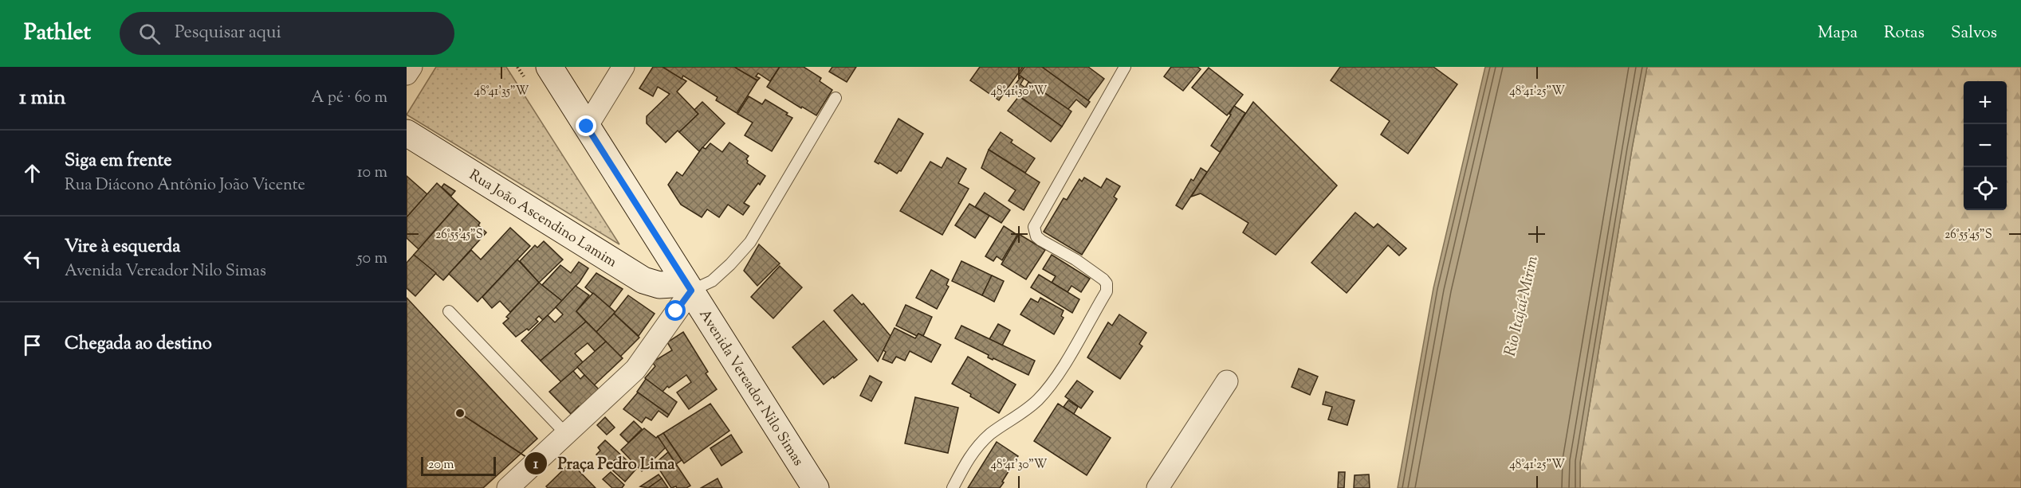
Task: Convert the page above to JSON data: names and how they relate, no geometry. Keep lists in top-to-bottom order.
{
  "streets": {
    "main road": ["Rua João Ascendino Lamim", "Avenida Vereador Nilo Simas"]
  },
  "crossings": [
    ["Rua João Ascendino Lamim", "Avenida Vereador Nilo Simas"]
  ],
  "water": ["Rio Itajaí-Mirim"],
  "places": ["Praça Pedro Lima"],
  "scale_bar": "20 m",
  "page": {
    "header": "Pathlet",
    "search": "Pesquisar aqui",
    "nav": ["Mapa", "Rotas", "Salvos"],
    "heading": ["1 min", "A pé · 60 m"],
    "map_buttons": ["+", "−"],
    "list": [
      ["Siga em frente", "Rua Diácono Antônio João Vicente", "10 m"],
      ["Vire à esquerda", "Avenida Vereador Nilo Simas", "50 m"],
      "Chegada ao destino"
    ],
    "scale": "20 m"
  },
  "coordinates": [
    "48°41'35\"W",
    "48°41'30\"W",
    "48°41'25\"W",
    "26°55'45\"S"
  ]
}
